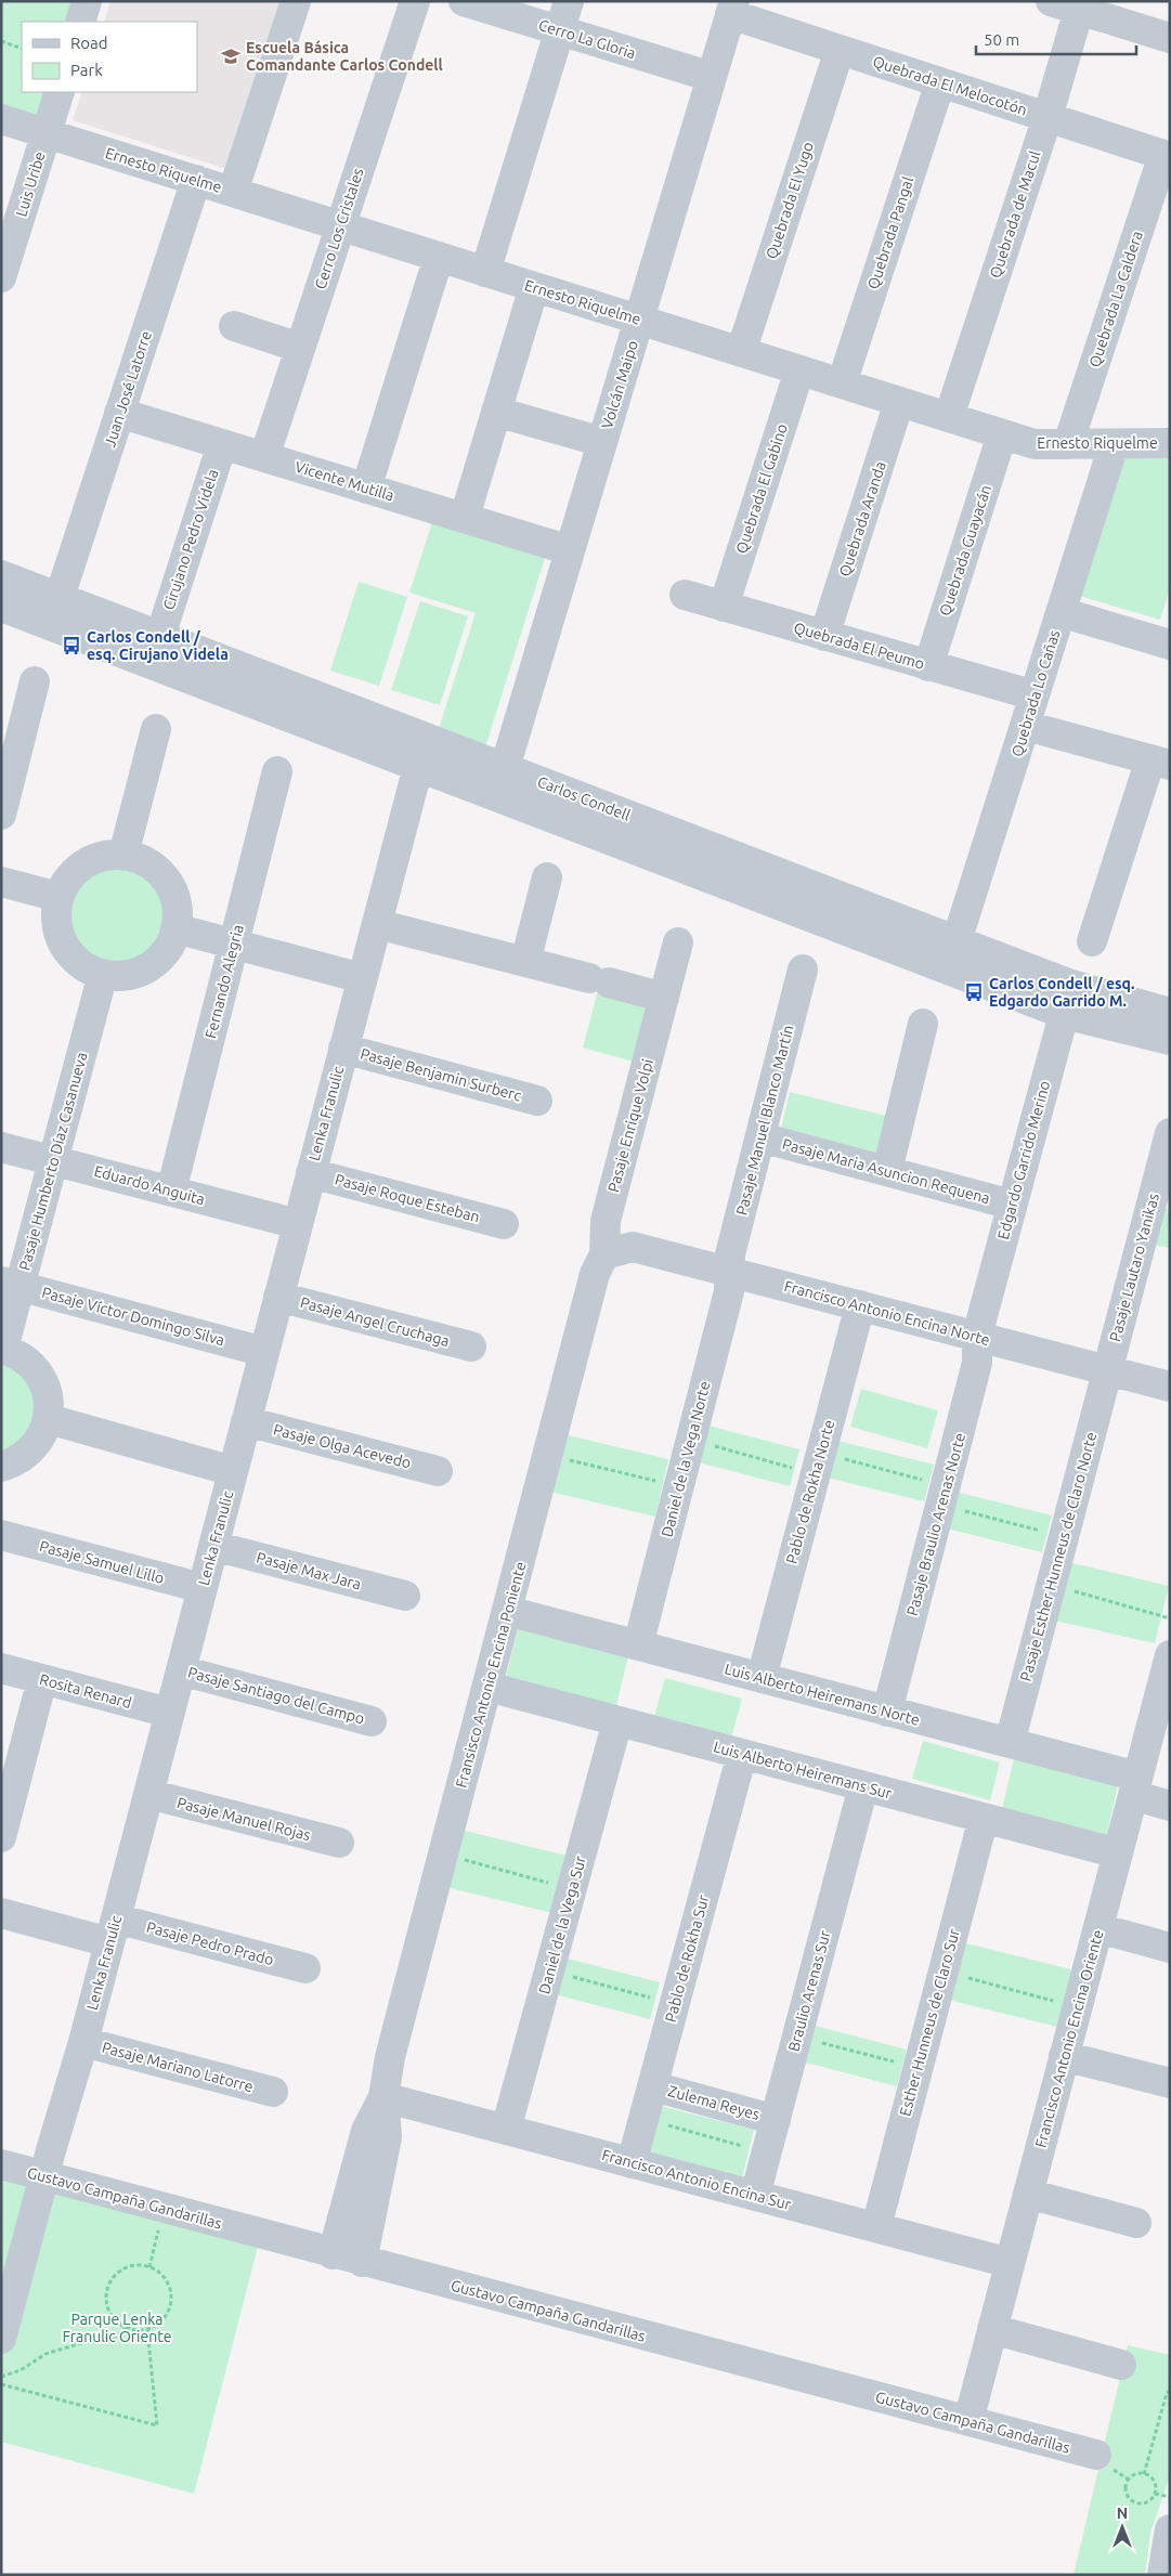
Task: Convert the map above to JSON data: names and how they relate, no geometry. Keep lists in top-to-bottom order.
{
  "streets": {
    "street": [
      "Cerro La Gloria",
      "Quebrada El Melocotón",
      "Ernesto Riquelme",
      "Luis Uribe",
      "Quebrada El Yugo",
      "Quebrada de Macul",
      "Cerro Los Cristales",
      "Quebrada Pangal",
      "Quebrada La Caldera",
      "Volcán Maipo",
      "Juan José Latorre",
      "Vicente Mutilla",
      "Quebrada El Gabino",
      "Quebrada Aranda",
      "Cirujano Pedro Videla",
      "Quebrada Guayacán",
      "Quebrada El Peumo",
      "Quebrada Lo Cañas",
      "Carlos Condell",
      "Fernando Alegria",
      "Pasaje Benjamin Surberc",
      "Lenka Franulic",
      "Pasaje Manuel Blanco Martín",
      "Pasaje Enrique Volpi",
      "Edgardo Garrido Merino",
      "Pasaje Humberto Díaz Casanueva",
      "Pasaje Maria Asuncion Requena",
      "Eduardo Anguita",
      "Pasaje Roque Esteban",
      "Pasaje Lautaro Yanikas",
      "Francisco Antonio Encina Norte",
      "Pasaje Víctor Domingo Silva",
      "Pasaje Angel Cruchaga",
      "Pasaje Olga Acevedo",
      "Daniel de la Vega Norte",
      "Pablo de Rokha Norte",
      "Pasaje Braulio Arenas Norte",
      "Pasaje Esther Hunneus de Claro Norte",
      "Pasaje Samuel Lillo",
      "Pasaje Max Jara",
      "Fransisco Antonio Encina Poniente",
      "Rosita Renard",
      "Luis Alberto Heiremans Norte",
      "Pasaje Santiago del Campo",
      "Luis Alberto Heiremans Sur",
      "Pasaje Manuel Rojas",
      "Daniel de la Vega Sur",
      "Pasaje Pedro Prado",
      "Pablo de Rokha Sur",
      "Braulio Arenas Sur",
      "Esther Hunneus de Claro Sur",
      "Francisco Antonio Encina Oriente",
      "Pasaje Mariano Latorre",
      "Zulema Reyes",
      "Francisco Antonio Encina Sur",
      "Gustavo Campaña Gandarillas"
    ]
  },
  "crossings": [
    ["Cerro La Gloria", "Volcán Maipo"],
    ["Quebrada El Melocotón", "Quebrada El Yugo"],
    ["Quebrada El Melocotón", "Quebrada de Macul"],
    ["Quebrada El Melocotón", "Quebrada Pangal"],
    ["Quebrada El Melocotón", "Quebrada La Caldera"],
    ["Quebrada El Melocotón", "Volcán Maipo"],
    ["Ernesto Riquelme", "Luis Uribe"],
    ["Ernesto Riquelme", "Quebrada El Yugo"],
    ["Ernesto Riquelme", "Quebrada de Macul"],
    ["Ernesto Riquelme", "Cerro Los Cristales"],
    ["Ernesto Riquelme", "Quebrada Pangal"],
    ["Ernesto Riquelme", "Quebrada La Caldera"],
    ["Ernesto Riquelme", "Volcán Maipo"],
    ["Ernesto Riquelme", "Juan José Latorre"],
    ["Ernesto Riquelme", "Quebrada El Gabino"],
    ["Ernesto Riquelme", "Quebrada Aranda"],
    ["Ernesto Riquelme", "Quebrada Guayacán"],
    ["Ernesto Riquelme", "Quebrada Lo Cañas"],
    ["Cerro Los Cristales", "Vicente Mutilla"],
    ["Volcán Maipo", "Vicente Mutilla"],
    ["Volcán Maipo", "Carlos Condell"],
    ["Juan José Latorre", "Vicente Mutilla"],
    ["Juan José Latorre", "Carlos Condell"],
    ["Vicente Mutilla", "Cirujano Pedro Videla"],
    ["Quebrada El Gabino", "Quebrada El Peumo"],
    ["Quebrada Aranda", "Quebrada El Peumo"],
    ["Cirujano Pedro Videla", "Carlos Condell"],
    ["Quebrada Guayacán", "Quebrada El Peumo"],
    ["Quebrada El Peumo", "Quebrada Lo Cañas"],
    ["Quebrada Lo Cañas", "Carlos Condell"],
    ["Carlos Condell", "Lenka Franulic"],
    ["Carlos Condell", "Edgardo Garrido Merino"],
    ["Fernando Alegria", "Eduardo Anguita"],
    ["Pasaje Benjamin Surberc", "Lenka Franulic"],
    ["Lenka Franulic", "Eduardo Anguita"],
    ["Lenka Franulic", "Pasaje Roque Esteban"],
    ["Lenka Franulic", "Pasaje Víctor Domingo Silva"],
    ["Lenka Franulic", "Pasaje Angel Cruchaga"],
    ["Lenka Franulic", "Pasaje Olga Acevedo"],
    ["Lenka Franulic", "Pasaje Samuel Lillo"],
    ["Lenka Franulic", "Pasaje Max Jara"],
    ["Lenka Franulic", "Rosita Renard"],
    ["Lenka Franulic", "Pasaje Santiago del Campo"],
    ["Lenka Franulic", "Pasaje Manuel Rojas"],
    ["Lenka Franulic", "Pasaje Pedro Prado"],
    ["Lenka Franulic", "Pasaje Mariano Latorre"],
    ["Lenka Franulic", "Gustavo Campaña Gandarillas"],
    ["Pasaje Manuel Blanco Martín", "Pasaje Maria Asuncion Requena"],
    ["Pasaje Manuel Blanco Martín", "Francisco Antonio Encina Norte"],
    ["Pasaje Manuel Blanco Martín", "Daniel de la Vega Norte"],
    ["Pasaje Enrique Volpi", "Francisco Antonio Encina Norte"],
    ["Pasaje Enrique Volpi", "Fransisco Antonio Encina Poniente"],
    ["Edgardo Garrido Merino", "Pasaje Maria Asuncion Requena"],
    ["Edgardo Garrido Merino", "Francisco Antonio Encina Norte"],
    ["Edgardo Garrido Merino", "Pasaje Braulio Arenas Norte"],
    ["Pasaje Humberto Díaz Casanueva", "Eduardo Anguita"],
    ["Pasaje Humberto Díaz Casanueva", "Pasaje Víctor Domingo Silva"],
    ["Pasaje Lautaro Yanikas", "Francisco Antonio Encina Norte"],
    ["Pasaje Lautaro Yanikas", "Pasaje Esther Hunneus de Claro Norte"],
    ["Francisco Antonio Encina Norte", "Daniel de la Vega Norte"],
    ["Francisco Antonio Encina Norte", "Pablo de Rokha Norte"],
    ["Francisco Antonio Encina Norte", "Pasaje Braulio Arenas Norte"],
    ["Francisco Antonio Encina Norte", "Pasaje Esther Hunneus de Claro Norte"],
    ["Francisco Antonio Encina Norte", "Fransisco Antonio Encina Poniente"],
    ["Daniel de la Vega Norte", "Luis Alberto Heiremans Norte"],
    ["Pablo de Rokha Norte", "Luis Alberto Heiremans Norte"],
    ["Pasaje Braulio Arenas Norte", "Luis Alberto Heiremans Norte"],
    ["Pasaje Esther Hunneus de Claro Norte", "Luis Alberto Heiremans Norte"],
    ["Fransisco Antonio Encina Poniente", "Luis Alberto Heiremans Norte"],
    ["Fransisco Antonio Encina Poniente", "Luis Alberto Heiremans Sur"],
    ["Fransisco Antonio Encina Poniente", "Francisco Antonio Encina Sur"],
    ["Fransisco Antonio Encina Poniente", "Gustavo Campaña Gandarillas"],
    ["Luis Alberto Heiremans Norte", "Francisco Antonio Encina Oriente"],
    ["Luis Alberto Heiremans Sur", "Daniel de la Vega Sur"],
    ["Luis Alberto Heiremans Sur", "Pablo de Rokha Sur"],
    ["Luis Alberto Heiremans Sur", "Braulio Arenas Sur"],
    ["Luis Alberto Heiremans Sur", "Esther Hunneus de Claro Sur"],
    ["Luis Alberto Heiremans Sur", "Francisco Antonio Encina Oriente"],
    ["Daniel de la Vega Sur", "Francisco Antonio Encina Sur"],
    ["Pablo de Rokha Sur", "Zulema Reyes"],
    ["Pablo de Rokha Sur", "Francisco Antonio Encina Sur"],
    ["Braulio Arenas Sur", "Zulema Reyes"],
    ["Braulio Arenas Sur", "Francisco Antonio Encina Sur"],
    ["Esther Hunneus de Claro Sur", "Francisco Antonio Encina Sur"],
    ["Francisco Antonio Encina Oriente", "Francisco Antonio Encina Sur"],
    ["Francisco Antonio Encina Oriente", "Gustavo Campaña Gandarillas"]
  ],
  "parks": ["Parque Lenka Franulic Oriente"],
  "places": {
    "school or university": ["Escuela Básica Comandante Carlos Condell"],
    "bus stop": ["Carlos Condell / esq. Cirujano Videla", "Carlos Condell / esq. Edgardo Garrido M."]
  },
  "legend": ["Road", "Park"],
  "scale_bar": "50 m",
  "north": "top"
}
